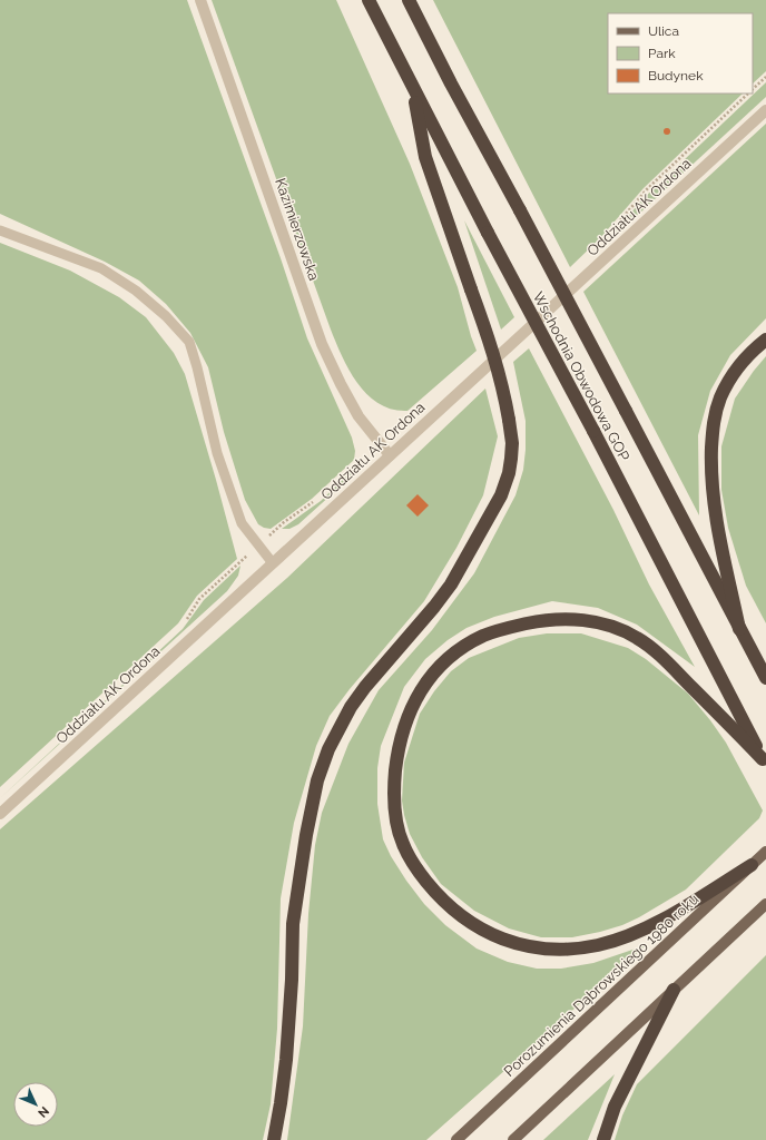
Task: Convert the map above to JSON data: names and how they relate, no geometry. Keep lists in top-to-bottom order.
{
  "streets": {
    "highway": ["Wschodnia Obwodowa GOP"],
    "main road": ["Porozumienia Dąbrowskiego 1980 roku"],
    "street": ["Oddziału AK Ordona", "Kazimierzowska"]
  },
  "crossings": [
    ["Oddziału AK Ordona", "Kazimierzowska"]
  ],
  "legend": ["Ulica", "Park", "Budynek"],
  "north": "bottom right"
}
